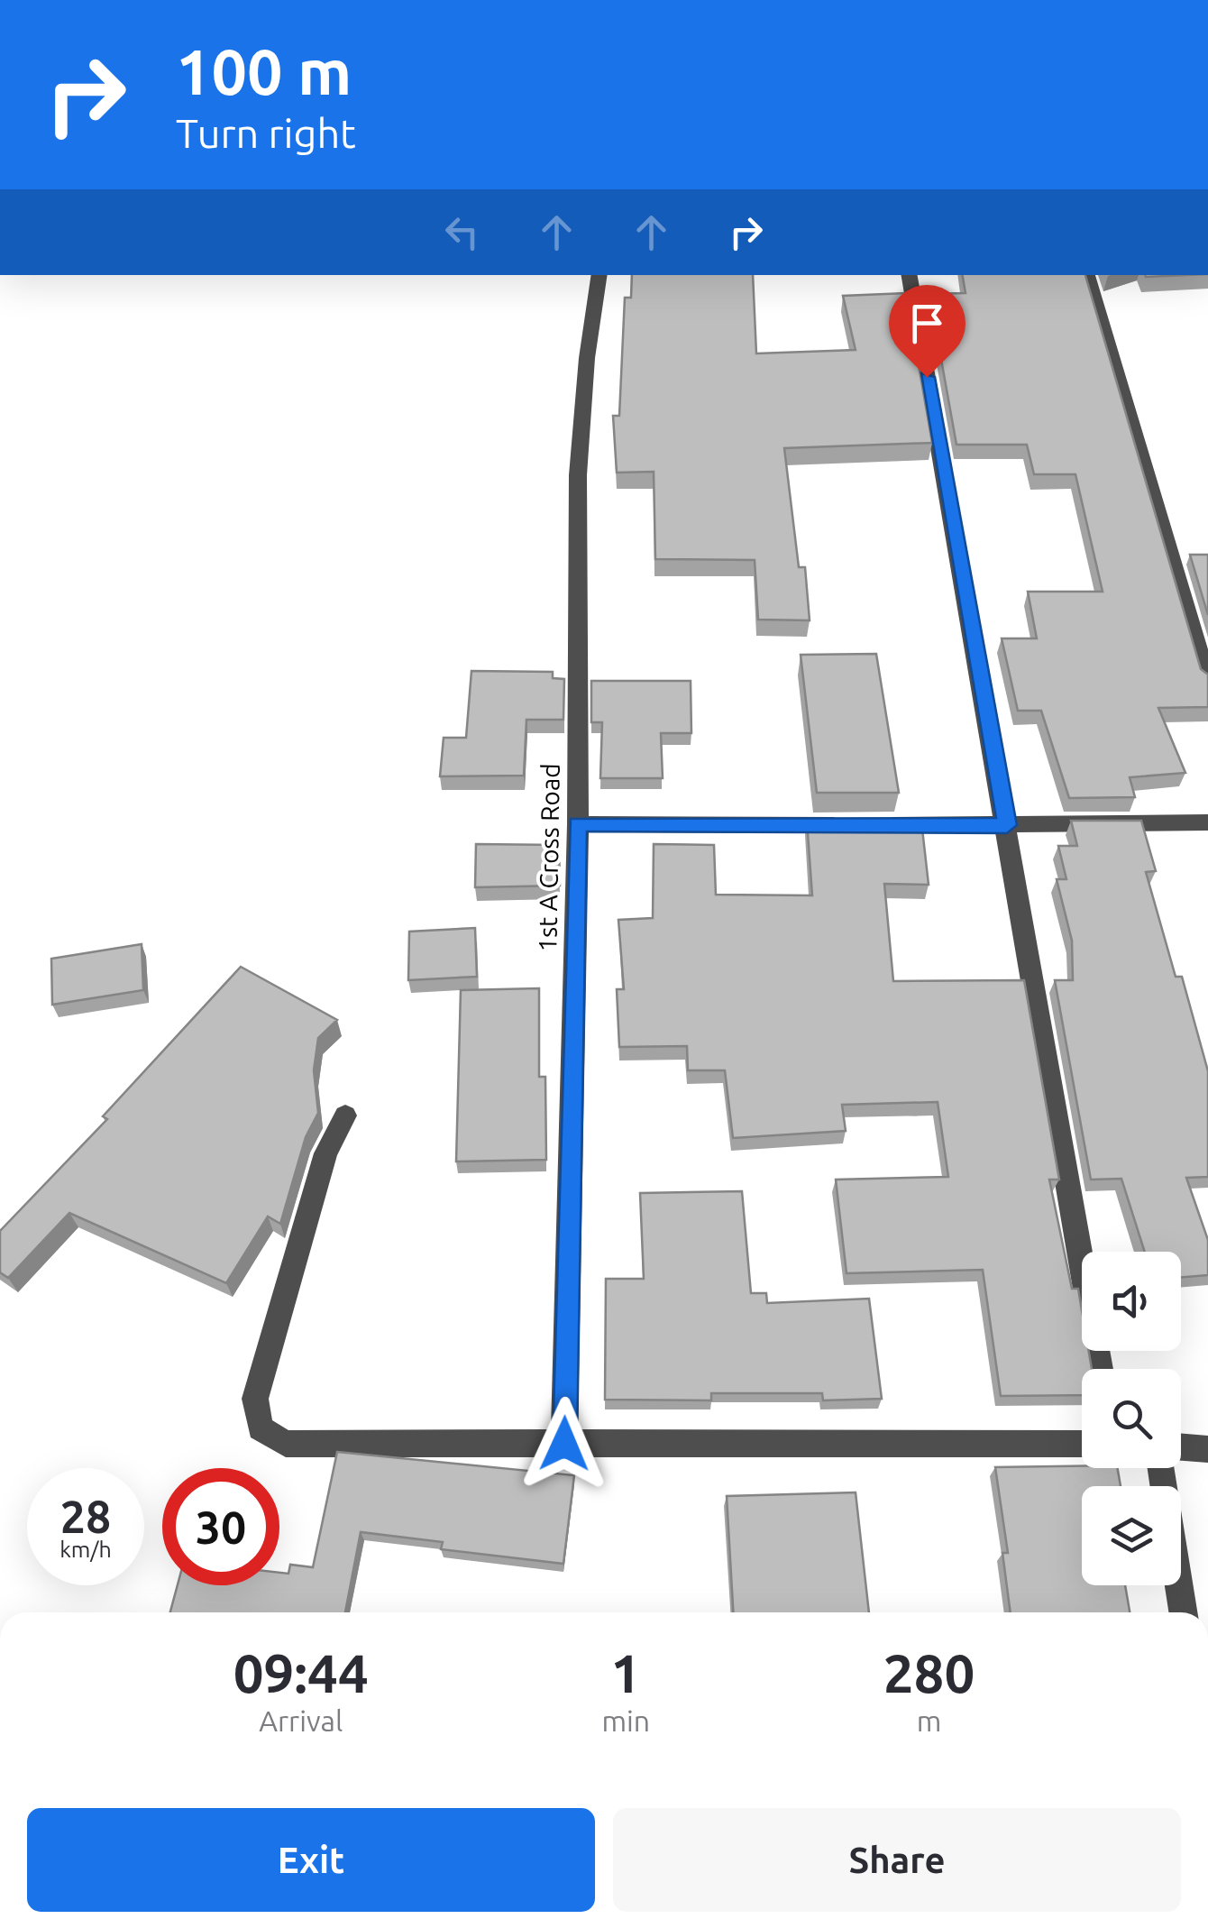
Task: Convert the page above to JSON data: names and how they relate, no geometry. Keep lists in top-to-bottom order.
{
  "streets": {
    "street": ["1st A Cross Road"]
  },
  "page": {
    "turn": ["100 m", "Turn right"],
    "speed": "28 km/h",
    "limit": "30",
    "eta": [
      "09:44",
      "Arrival",
      "1",
      "min",
      "280",
      "m"
    ],
    "buttons": ["Exit", "Share"]
  }
}
